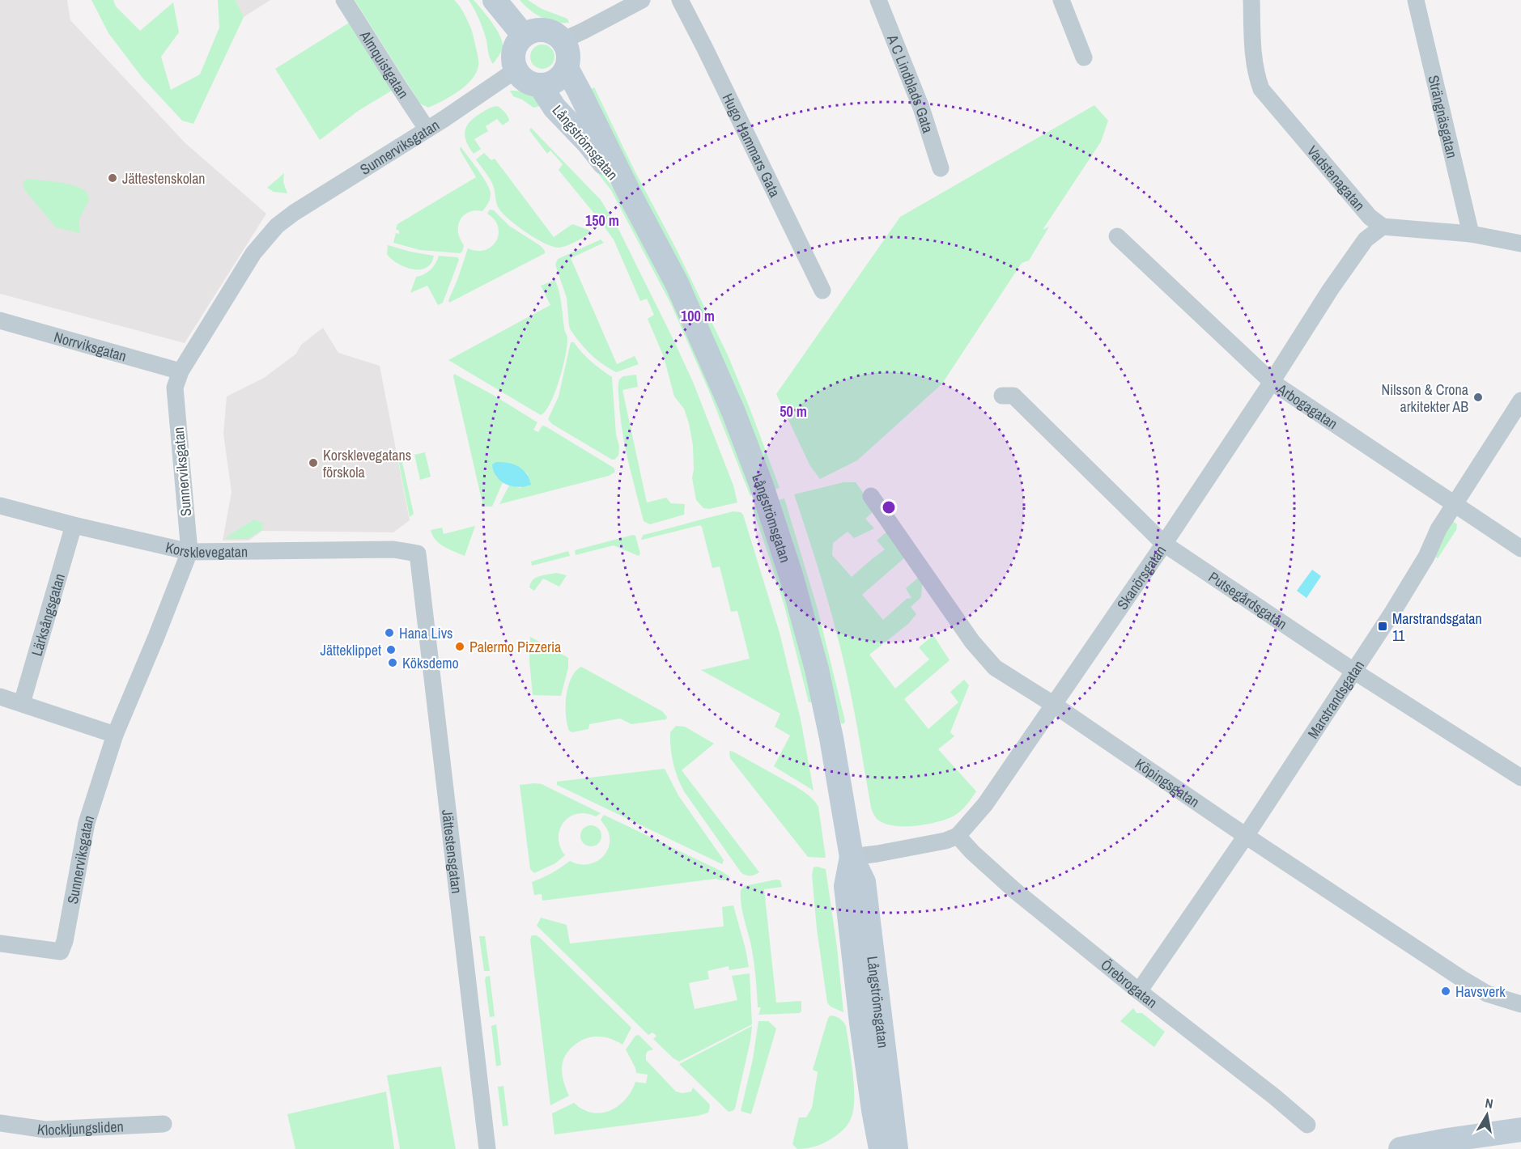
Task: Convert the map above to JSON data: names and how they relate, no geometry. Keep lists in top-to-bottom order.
{
  "streets": {
    "street": [
      "Almquistgatan",
      "A C Lindblads Gata",
      "Strängnäsgatan",
      "Långströmsgatan",
      "Hugo Hammars Gata",
      "Sunnerviksgatan",
      "Vadstenagatan",
      "Norrviksgatan",
      "Arbogagatan",
      "Korsklevegatan",
      "Skanörsgatan",
      "Putsegårdsgatan",
      "Lärksångsgatan",
      "Marstrandsgatan",
      "Köpingsgatan",
      "Jättestensgatan",
      "Örebrogatan",
      "Klockljungsliden"
    ]
  },
  "crossings": [
    ["Almquistgatan", "Sunnerviksgatan"],
    ["Långströmsgatan", "Sunnerviksgatan"],
    ["Sunnerviksgatan", "Norrviksgatan"],
    ["Sunnerviksgatan", "Korsklevegatan"],
    ["Vadstenagatan", "Skanörsgatan"],
    ["Arbogagatan", "Skanörsgatan"],
    ["Arbogagatan", "Marstrandsgatan"],
    ["Korsklevegatan", "Lärksångsgatan"],
    ["Korsklevegatan", "Jättestensgatan"],
    ["Skanörsgatan", "Putsegårdsgatan"],
    ["Skanörsgatan", "Köpingsgatan"],
    ["Skanörsgatan", "Örebrogatan"],
    ["Putsegårdsgatan", "Marstrandsgatan"],
    ["Marstrandsgatan", "Köpingsgatan"],
    ["Marstrandsgatan", "Örebrogatan"]
  ],
  "places": {
    "other": [
      "Jättestenskolan",
      "Nilsson & Crona arkitekter AB",
      "Korsklevegatans förskola",
      "Hana Livs",
      "Palermo Pizzeria",
      "Jätteklippet",
      "Köksdemo",
      "Havsverk"
    ],
    "transit": ["Marstrandsgatan 11"]
  },
  "north": "top",
  "rings": ["150 m", "100 m", "50 m"]
}
